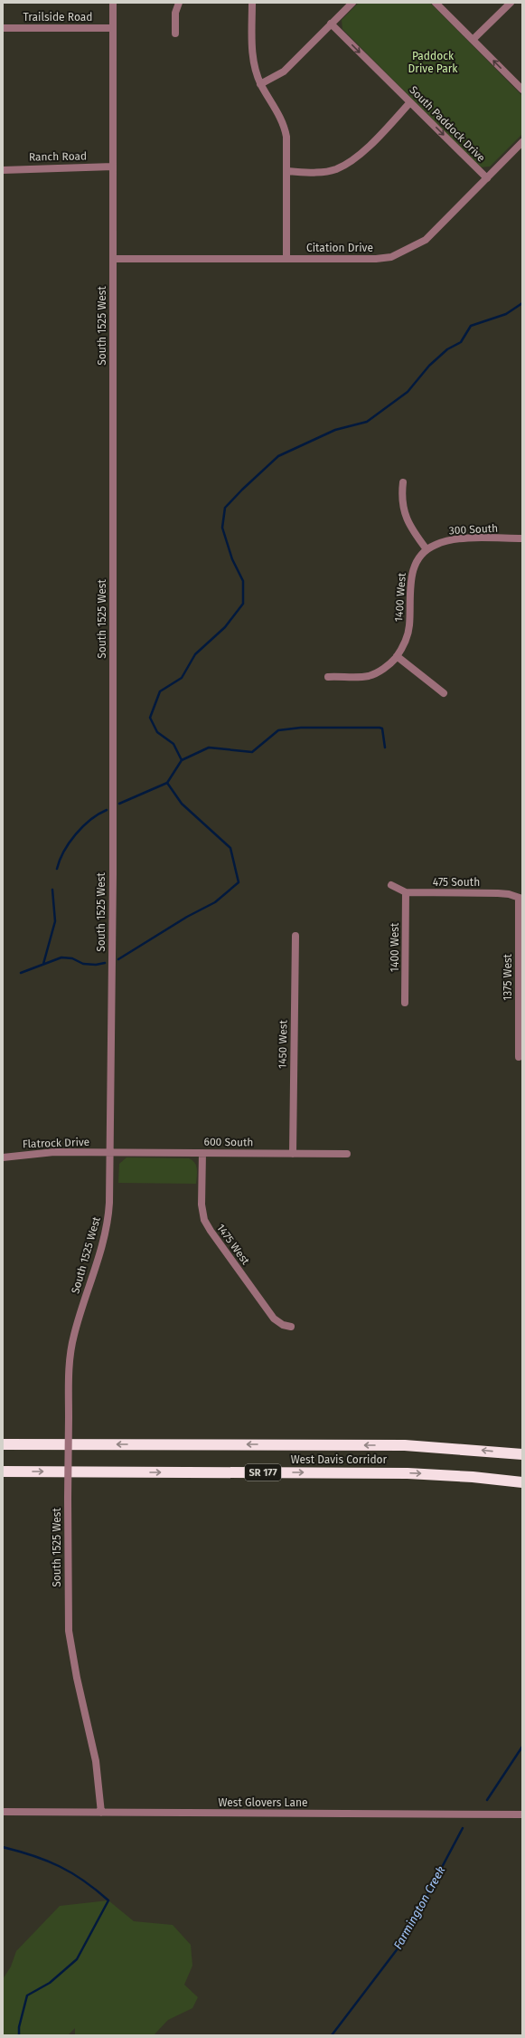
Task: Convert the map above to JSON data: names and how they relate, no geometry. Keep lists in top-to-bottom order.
{
  "streets": {
    "highway": ["West Davis Corridor", "SR 177"],
    "street": [
      "Trailside Road",
      "South Paddock Drive",
      "Ranch Road",
      "Citation Drive",
      "South 1525 West",
      "300 South",
      "1400 West",
      "475 South",
      "1375 West",
      "1450 West",
      "600 South",
      "Flatrock Drive",
      "1475 West",
      "West Glovers Lane"
    ]
  },
  "crossings": [
    ["Trailside Road", "South 1525 West"],
    ["South Paddock Drive", "Citation Drive"],
    ["Ranch Road", "South 1525 West"],
    ["Citation Drive", "South 1525 West"],
    ["South 1525 West", "600 South"],
    ["South 1525 West", "Flatrock Drive"],
    ["South 1525 West", "West Glovers Lane"],
    ["300 South", "1400 West"],
    ["1400 West", "475 South"],
    ["475 South", "1375 West"],
    ["1450 West", "600 South"],
    ["600 South", "Flatrock Drive"],
    ["600 South", "1475 West"]
  ],
  "one_way": ["South Paddock Drive"],
  "water": ["Farmington Creek"],
  "parks": ["Paddock Drive Park"]
}
